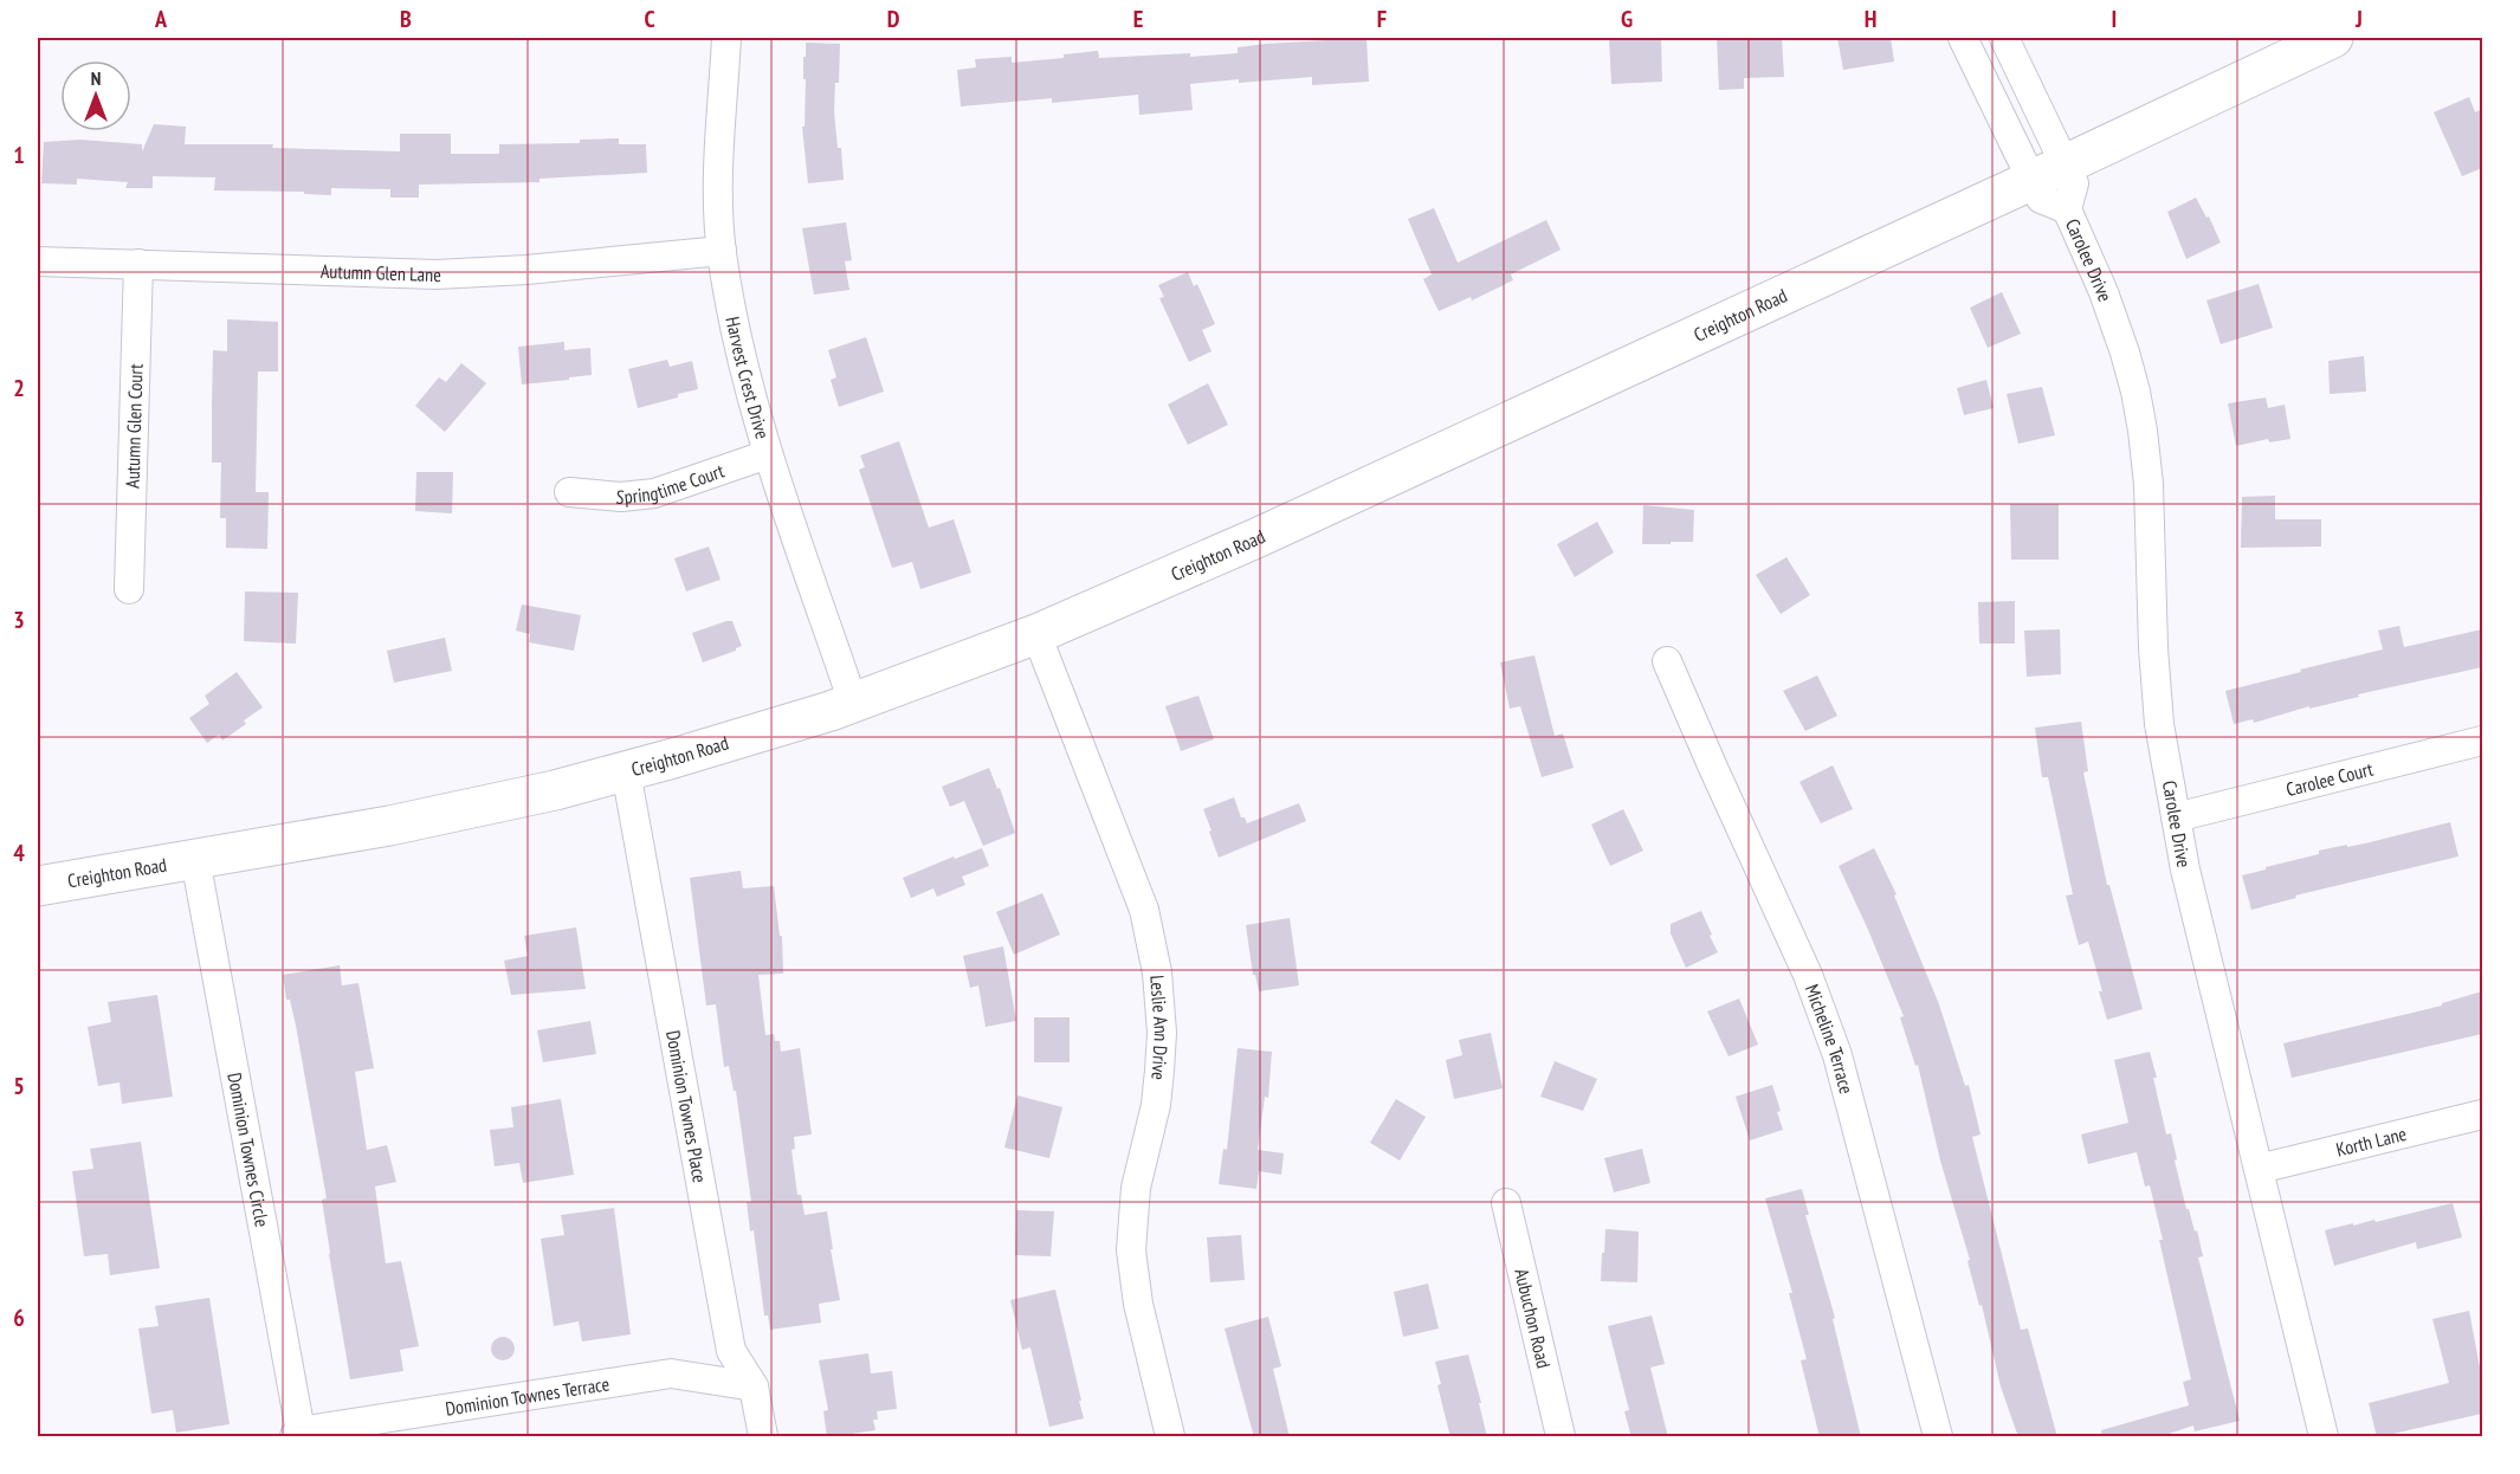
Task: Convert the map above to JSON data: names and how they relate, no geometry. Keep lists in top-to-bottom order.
{
  "streets": {
    "main road": ["Creighton Road"],
    "street": [
      "Carolee Drive",
      "Autumn Glen Lane",
      "Harvest Crest Drive",
      "Autumn Glen Court",
      "Springtime Court",
      "Carolee Court",
      "Leslie Ann Drive",
      "Micheline Terrace",
      "Dominion Townes Place",
      "Korth Lane",
      "Dominion Townes Circle",
      "Aubuchon Road",
      "Dominion Townes Terrace"
    ]
  },
  "crossings": [
    ["Carolee Drive", "Creighton Road"],
    ["Carolee Drive", "Carolee Court"],
    ["Carolee Drive", "Korth Lane"],
    ["Autumn Glen Lane", "Harvest Crest Drive"],
    ["Autumn Glen Lane", "Autumn Glen Court"],
    ["Creighton Road", "Harvest Crest Drive"],
    ["Creighton Road", "Leslie Ann Drive"],
    ["Creighton Road", "Dominion Townes Place"],
    ["Creighton Road", "Dominion Townes Circle"],
    ["Harvest Crest Drive", "Springtime Court"],
    ["Dominion Townes Place", "Dominion Townes Terrace"],
    ["Dominion Townes Circle", "Dominion Townes Terrace"]
  ],
  "north": "top",
  "grid": {
    "columns": [
      "A",
      "B",
      "C",
      "D",
      "E",
      "F",
      "G",
      "H",
      "I",
      "J"
    ],
    "rows": [
      "1",
      "2",
      "3",
      "4",
      "5",
      "6"
    ]
  }
}
